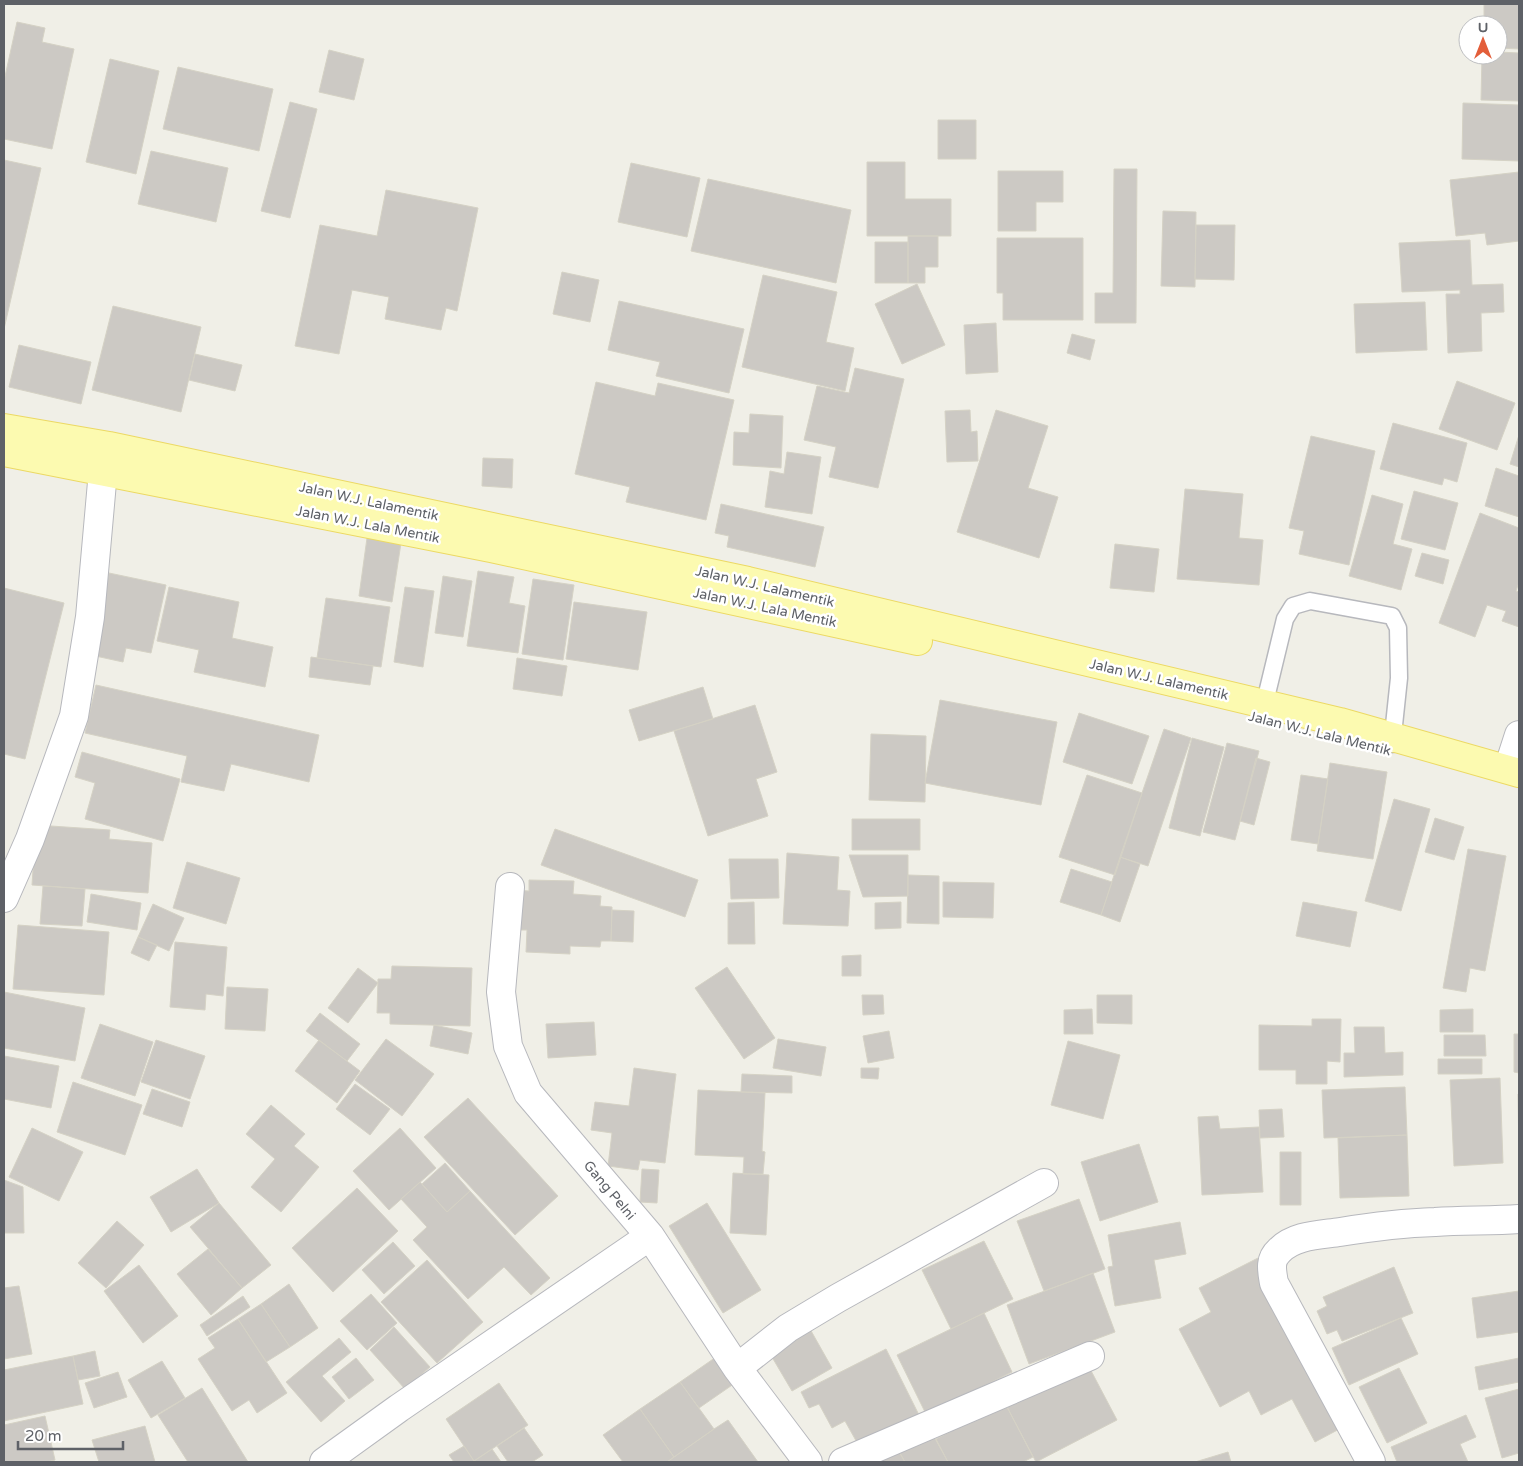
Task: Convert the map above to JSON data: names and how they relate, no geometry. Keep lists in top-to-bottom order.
{
  "streets": {
    "main road": ["Jalan W.J. Lala Mentik"],
    "street": ["Gang Pelni"]
  },
  "scale_bar": "20 m",
  "north": "top"
}
